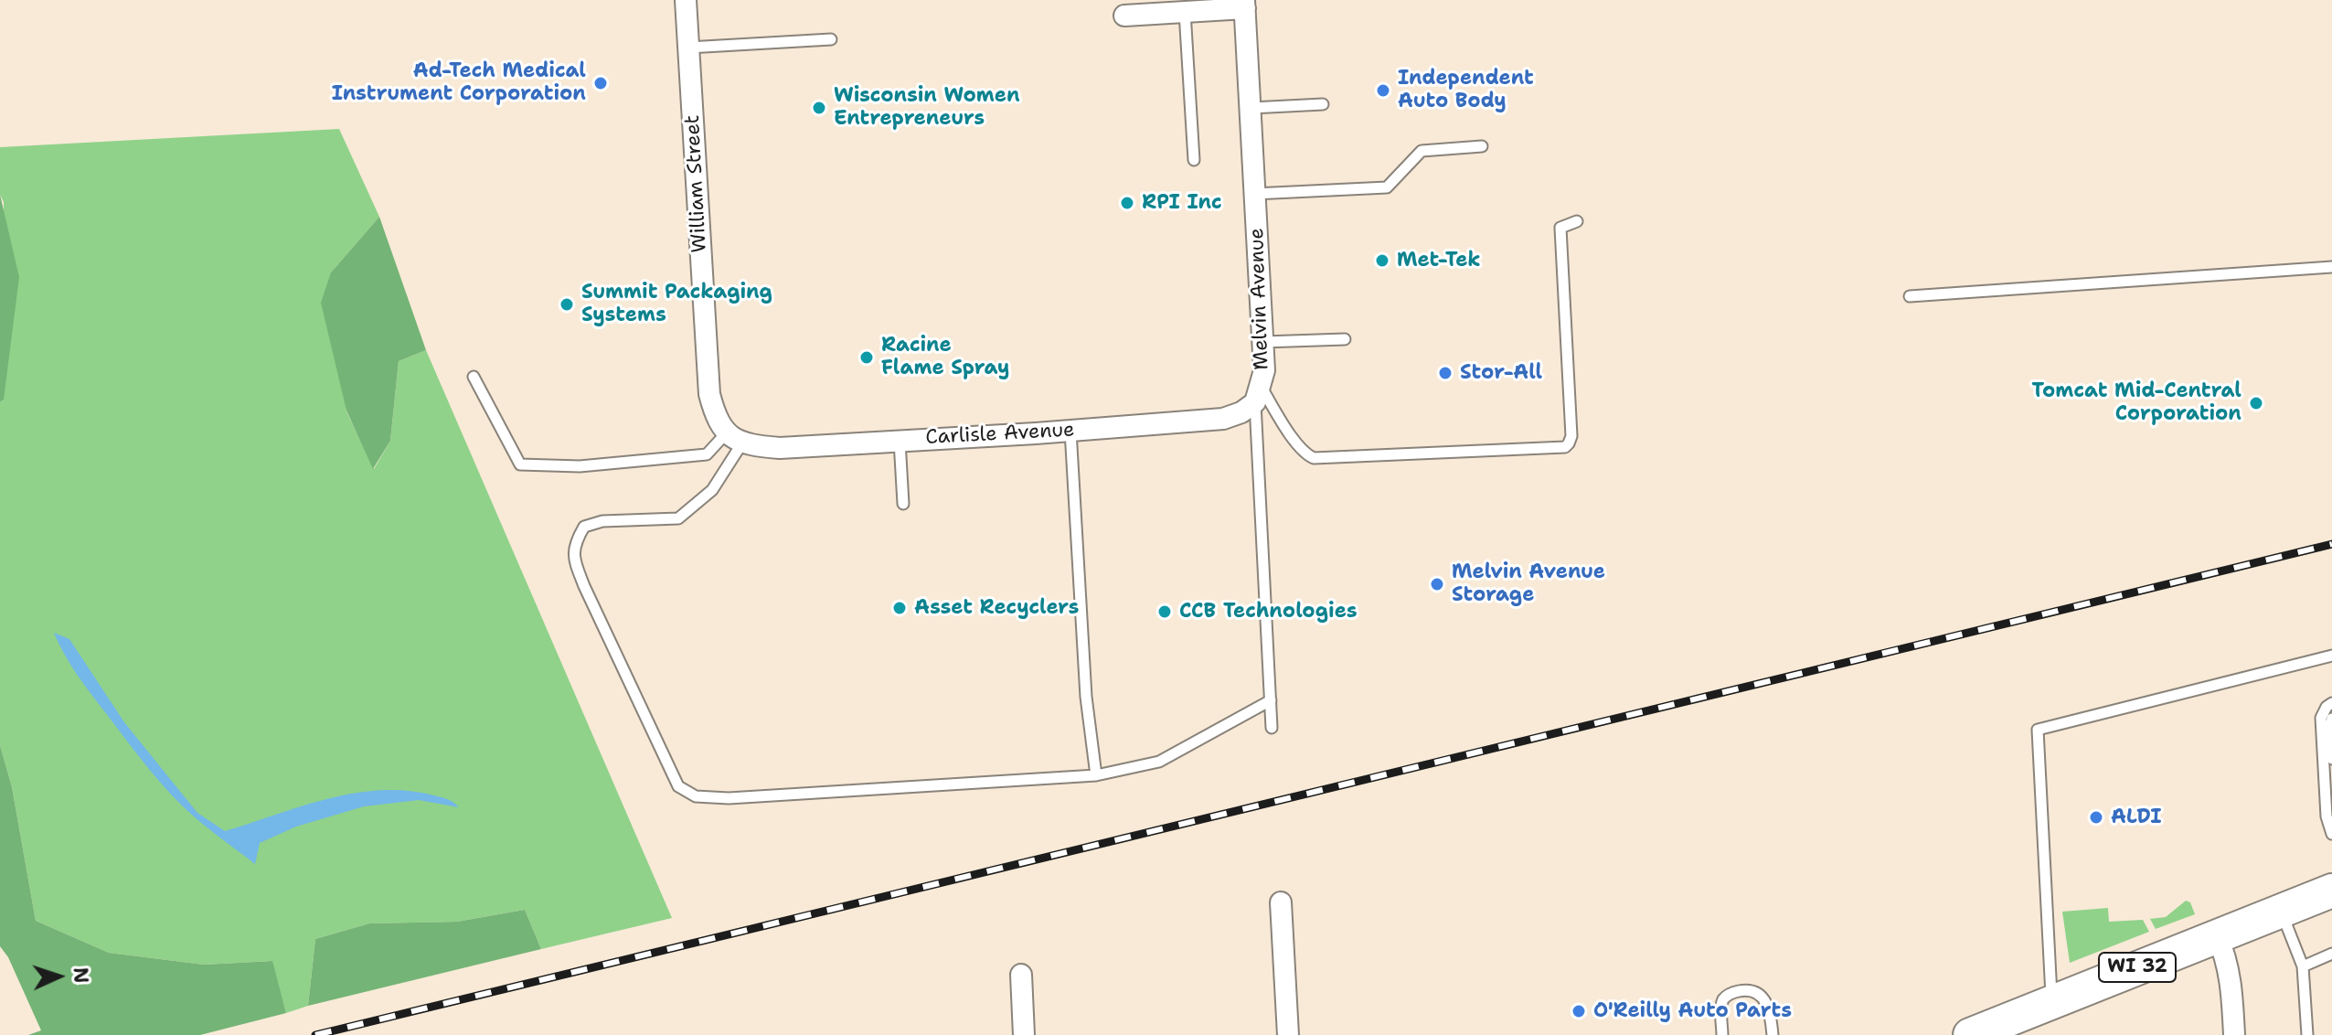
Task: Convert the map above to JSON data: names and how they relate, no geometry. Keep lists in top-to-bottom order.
{
  "streets": {
    "main road": ["WI 32"],
    "street": ["William Street", "Melvin Avenue", "Carlisle Avenue"]
  },
  "crossings": [
    ["William Street", "Carlisle Avenue"],
    ["Melvin Avenue", "Carlisle Avenue"]
  ],
  "places": [
    "Ad-Tech Medical Instrument Corporation",
    "Independent Auto Body",
    "Wisconsin Women Entrepreneurs",
    "RPI Inc",
    "Met-Tek",
    "Summit Packaging Systems",
    "Racine Flame Spray",
    "Stor-All",
    "Tomcat Mid-Central Corporation",
    "Melvin Avenue Storage",
    "Asset Recyclers",
    "CCB Technologies",
    "ALDI",
    "O'Reilly Auto Parts"
  ],
  "north": "right"
}
